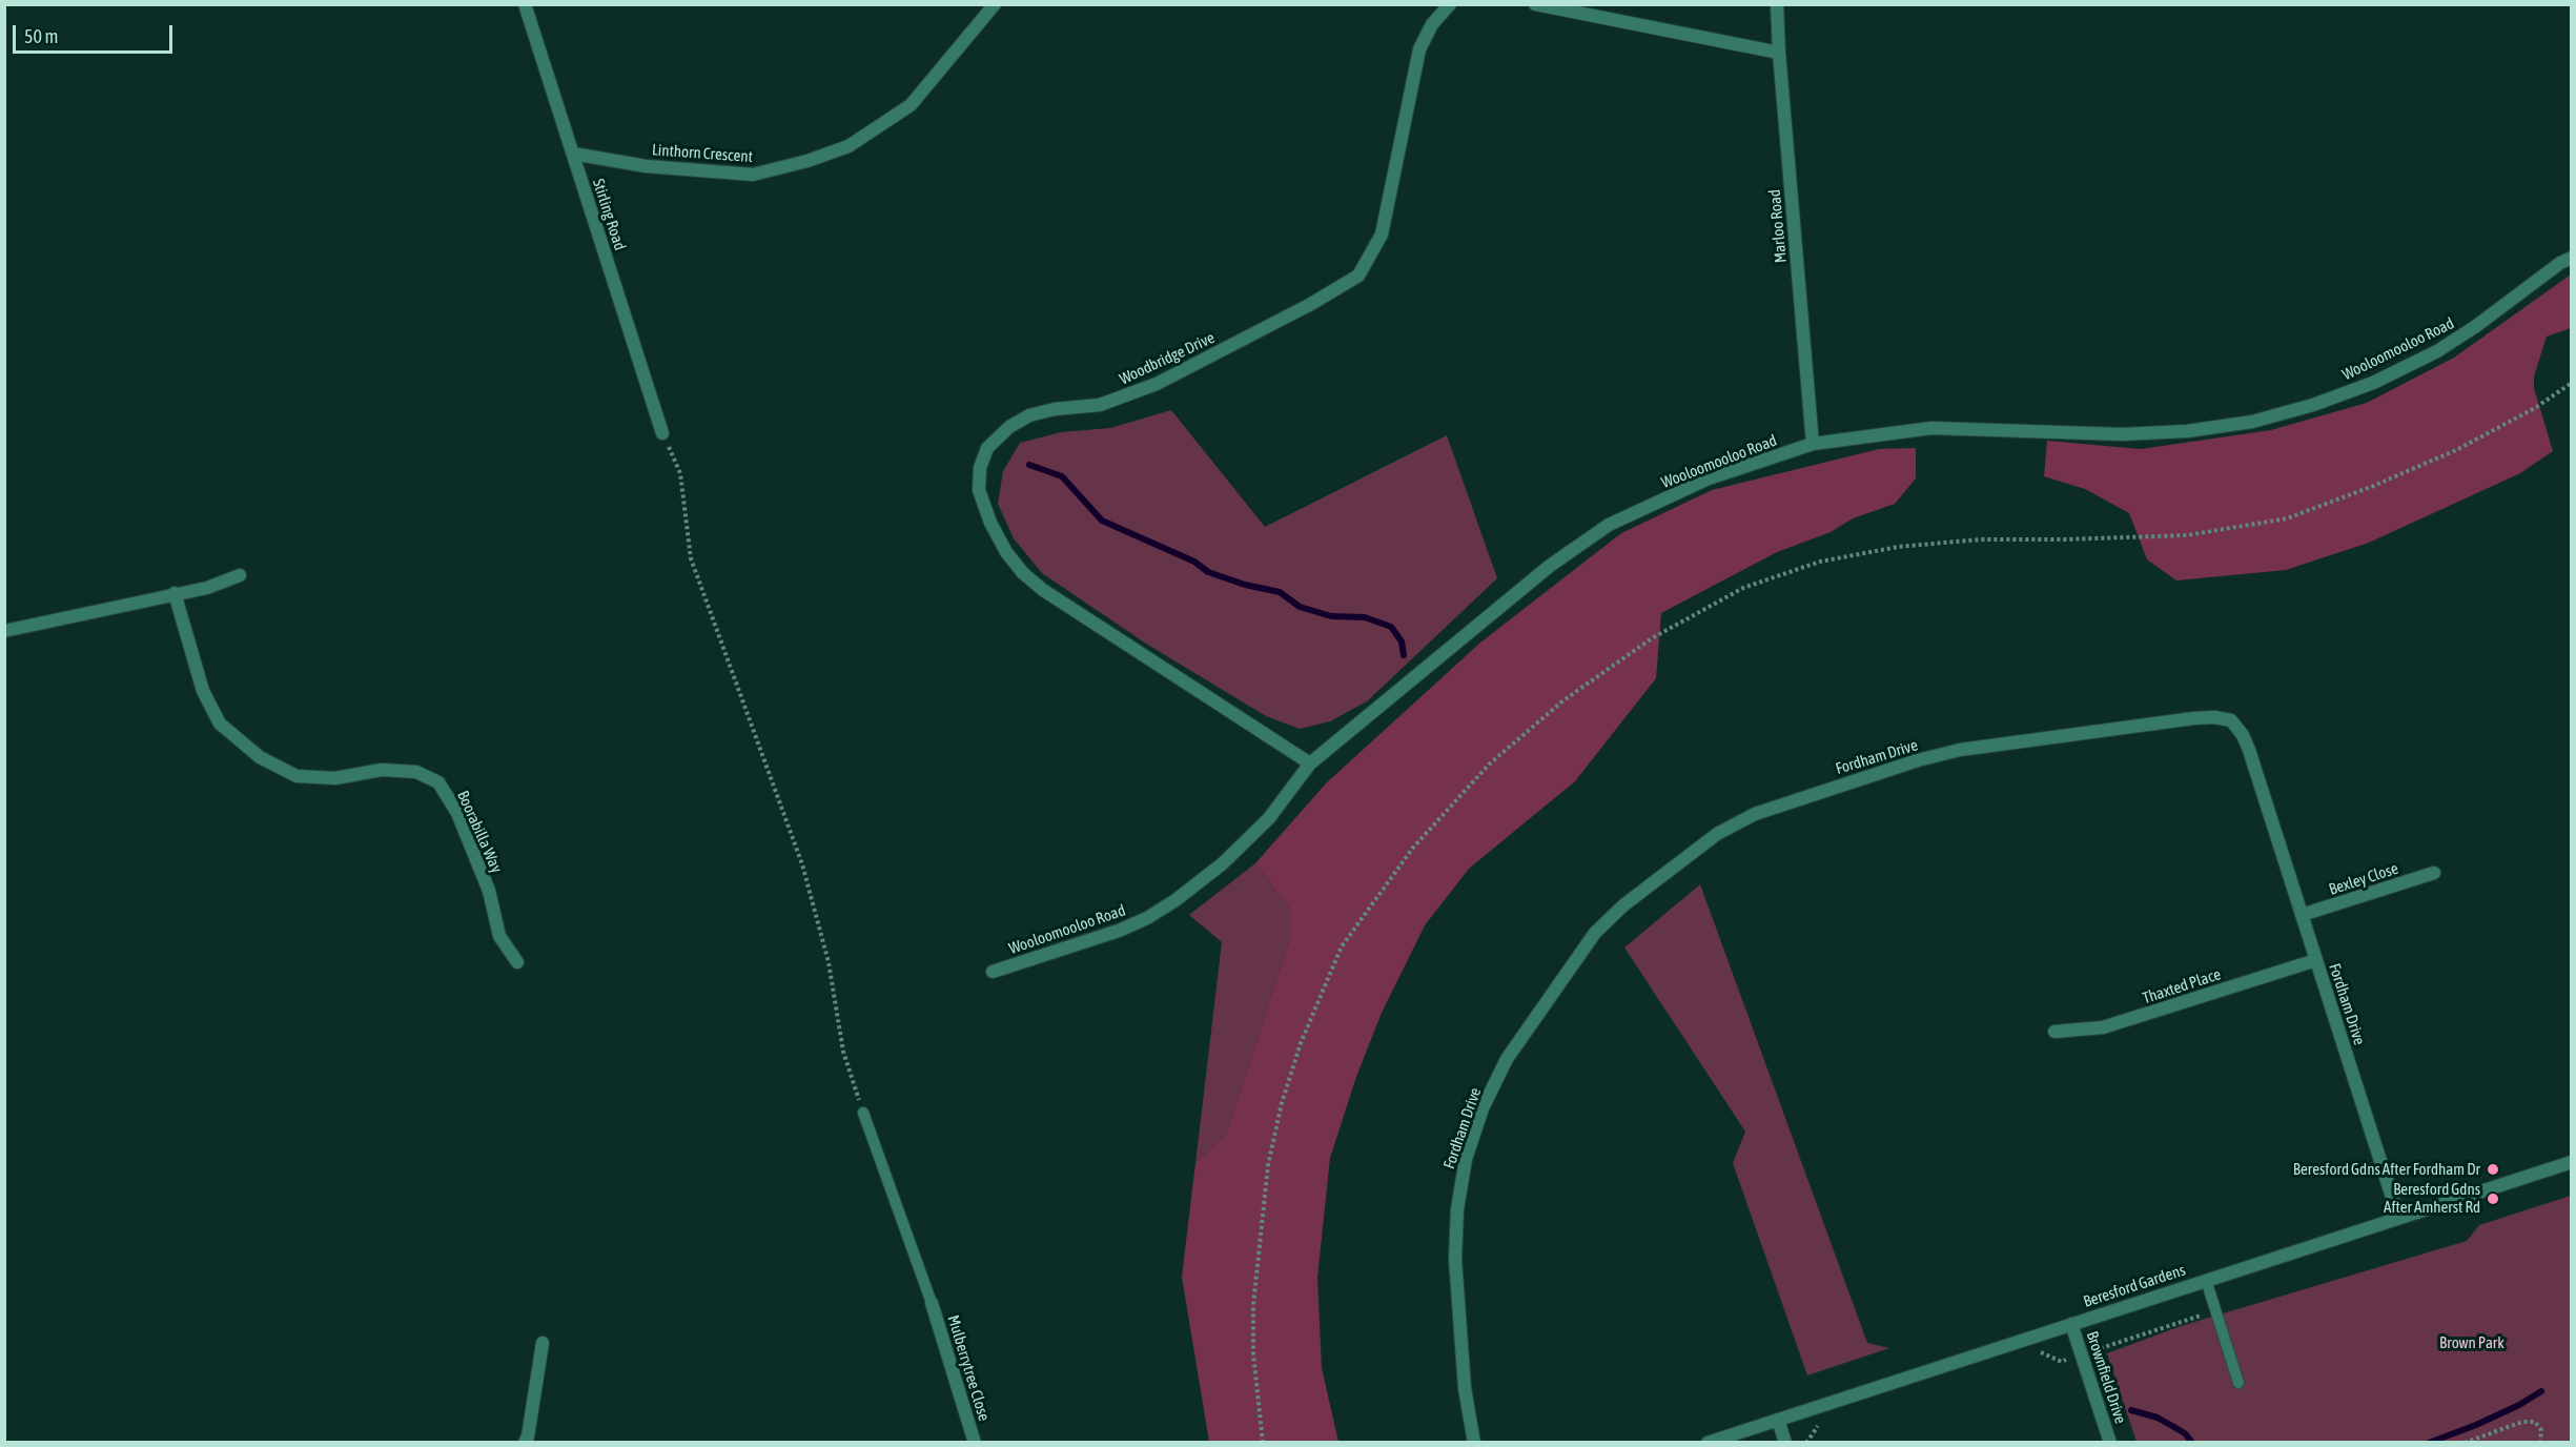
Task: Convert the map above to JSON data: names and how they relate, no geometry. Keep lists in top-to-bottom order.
{
  "streets": {
    "street": [
      "Linthorn Crescent",
      "Stirling Road",
      "Marloo Road",
      "Wooloomooloo Road",
      "Woodbridge Drive",
      "Fordham Drive",
      "Boorabilla Way",
      "Bexley Close",
      "Thaxted Place",
      "Beresford Gardens",
      "Mulberrytree Close",
      "Brownfield Drive"
    ]
  },
  "crossings": [
    ["Linthorn Crescent", "Stirling Road"],
    ["Marloo Road", "Wooloomooloo Road"],
    ["Wooloomooloo Road", "Woodbridge Drive"],
    ["Fordham Drive", "Bexley Close"],
    ["Fordham Drive", "Thaxted Place"],
    ["Fordham Drive", "Beresford Gardens"],
    ["Beresford Gardens", "Brownfield Drive"]
  ],
  "parks": ["Brown Park"],
  "places": ["Beresford Gdns After Fordham Dr", "Beresford Gdns After Amherst Rd"],
  "scale_bar": "50 m"
}
